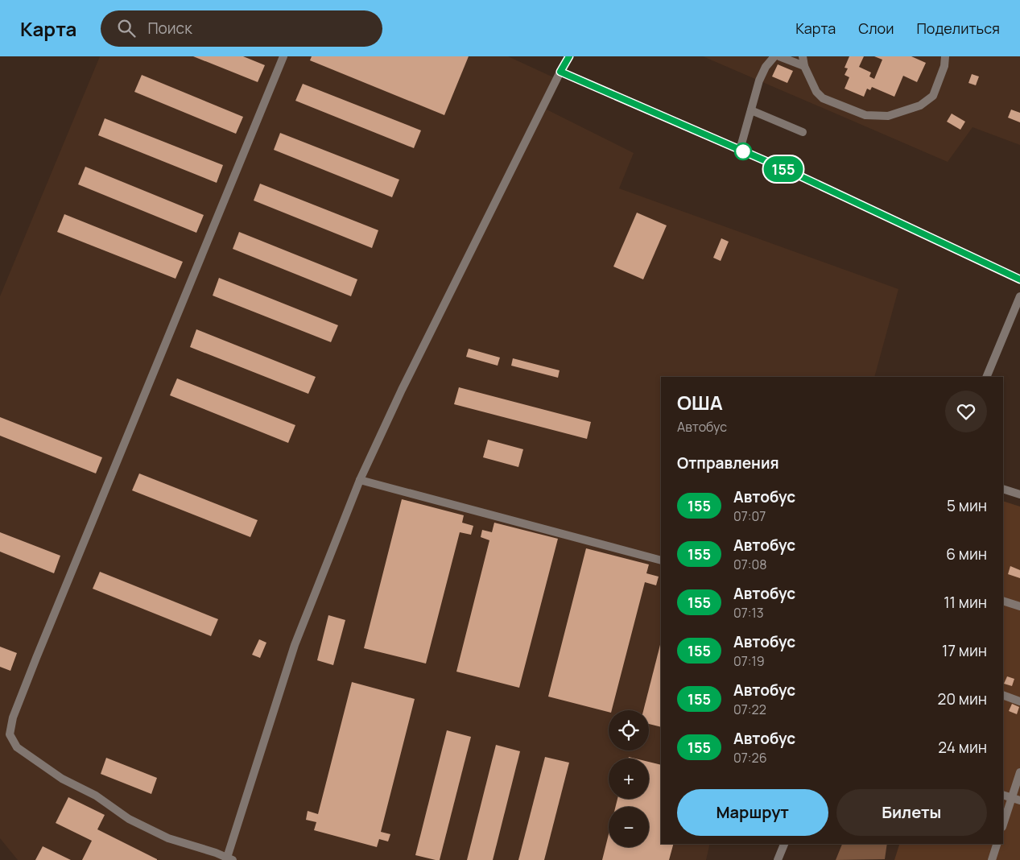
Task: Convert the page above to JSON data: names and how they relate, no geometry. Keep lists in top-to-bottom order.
{
  "lines": ["bus line 155"],
  "page": {
    "header": "Карта",
    "search": "Поиск",
    "nav": ["Карта", "Слои", "Поделиться"],
    "on_map": "155",
    "heading": [
      ["ОША", "Автобус"],
      "Отправления"
    ],
    "list": [
      {
        "mark": "155",
        "name": "Автобус",
        "note": "07:07",
        "value": "5 мин"
      },
      {
        "mark": "155",
        "name": "Автобус",
        "note": "07:08",
        "value": "6 мин"
      },
      {
        "mark": "155",
        "name": "Автобус",
        "note": "07:13",
        "value": "11 мин"
      },
      {
        "mark": "155",
        "name": "Автобус",
        "note": "07:19",
        "value": "17 мин"
      },
      {
        "mark": "155",
        "name": "Автобус",
        "note": "07:22",
        "value": "20 мин"
      },
      {
        "mark": "155",
        "name": "Автобус",
        "note": "07:26",
        "value": "24 мин"
      }
    ],
    "map_buttons": ["+", "−"],
    "buttons": ["Маршрут", "Билеты"]
  }
}
